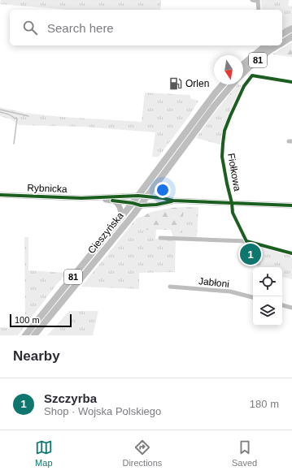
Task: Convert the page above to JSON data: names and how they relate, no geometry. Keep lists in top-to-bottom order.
{
  "streets": {
    "main road": ["81", "Cieszyńska"],
    "street": ["Fiołkowa", "Rybnicka", "Jabłoni"]
  },
  "crossings": [
    ["Rybnicka", "Cieszyńska"]
  ],
  "places": {
    "fuel station": ["Orlen"]
  },
  "scale_bar": "100 m",
  "north": "bottom",
  "page": {
    "search": "Search here",
    "pins": "1",
    "scale": "100 m",
    "heading": "Nearby",
    "list": [
      {
        "mark": "1",
        "name": "Szczyrba",
        "note": "Shop · Wojska Polskiego",
        "value": "180 m"
      }
    ],
    "nav": ["Map", "Directions", "Saved"]
  }
}
